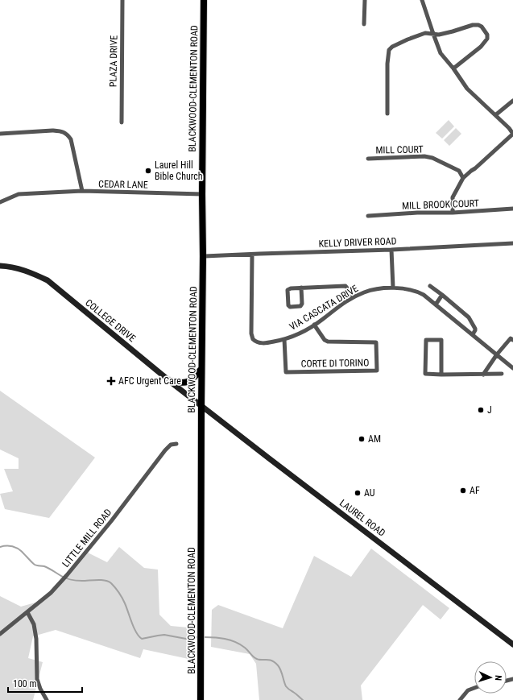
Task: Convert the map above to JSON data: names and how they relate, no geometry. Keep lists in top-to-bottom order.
{
  "streets": {
    "main road": ["BLACKWOOD-CLEMENTON ROAD", "COLLEGE DRIVE", "LAUREL ROAD"],
    "street": [
      "PLAZA DRIVE",
      "MILL COURT",
      "CEDAR LANE",
      "MILL BROOK COURT",
      "KELLY DRIVER ROAD",
      "VIA CASCATA DRIVE",
      "CORTE DI TORINO",
      "LITTLE MILL ROAD"
    ]
  },
  "crossings": [
    ["BLACKWOOD-CLEMENTON ROAD", "CEDAR LANE"],
    ["BLACKWOOD-CLEMENTON ROAD", "KELLY DRIVER ROAD"],
    ["BLACKWOOD-CLEMENTON ROAD", "COLLEGE DRIVE"],
    ["BLACKWOOD-CLEMENTON ROAD", "LAUREL ROAD"],
    ["KELLY DRIVER ROAD", "VIA CASCATA DRIVE"],
    ["VIA CASCATA DRIVE", "CORTE DI TORINO"],
    ["COLLEGE DRIVE", "LAUREL ROAD"]
  ],
  "places": {
    "other": [
      "Laurel Hill Bible Church",
      "J",
      "AM",
      "AF",
      "AU"
    ],
    "health": ["AFC Urgent Care"]
  },
  "scale_bar": "100 m",
  "north": "right"
}
